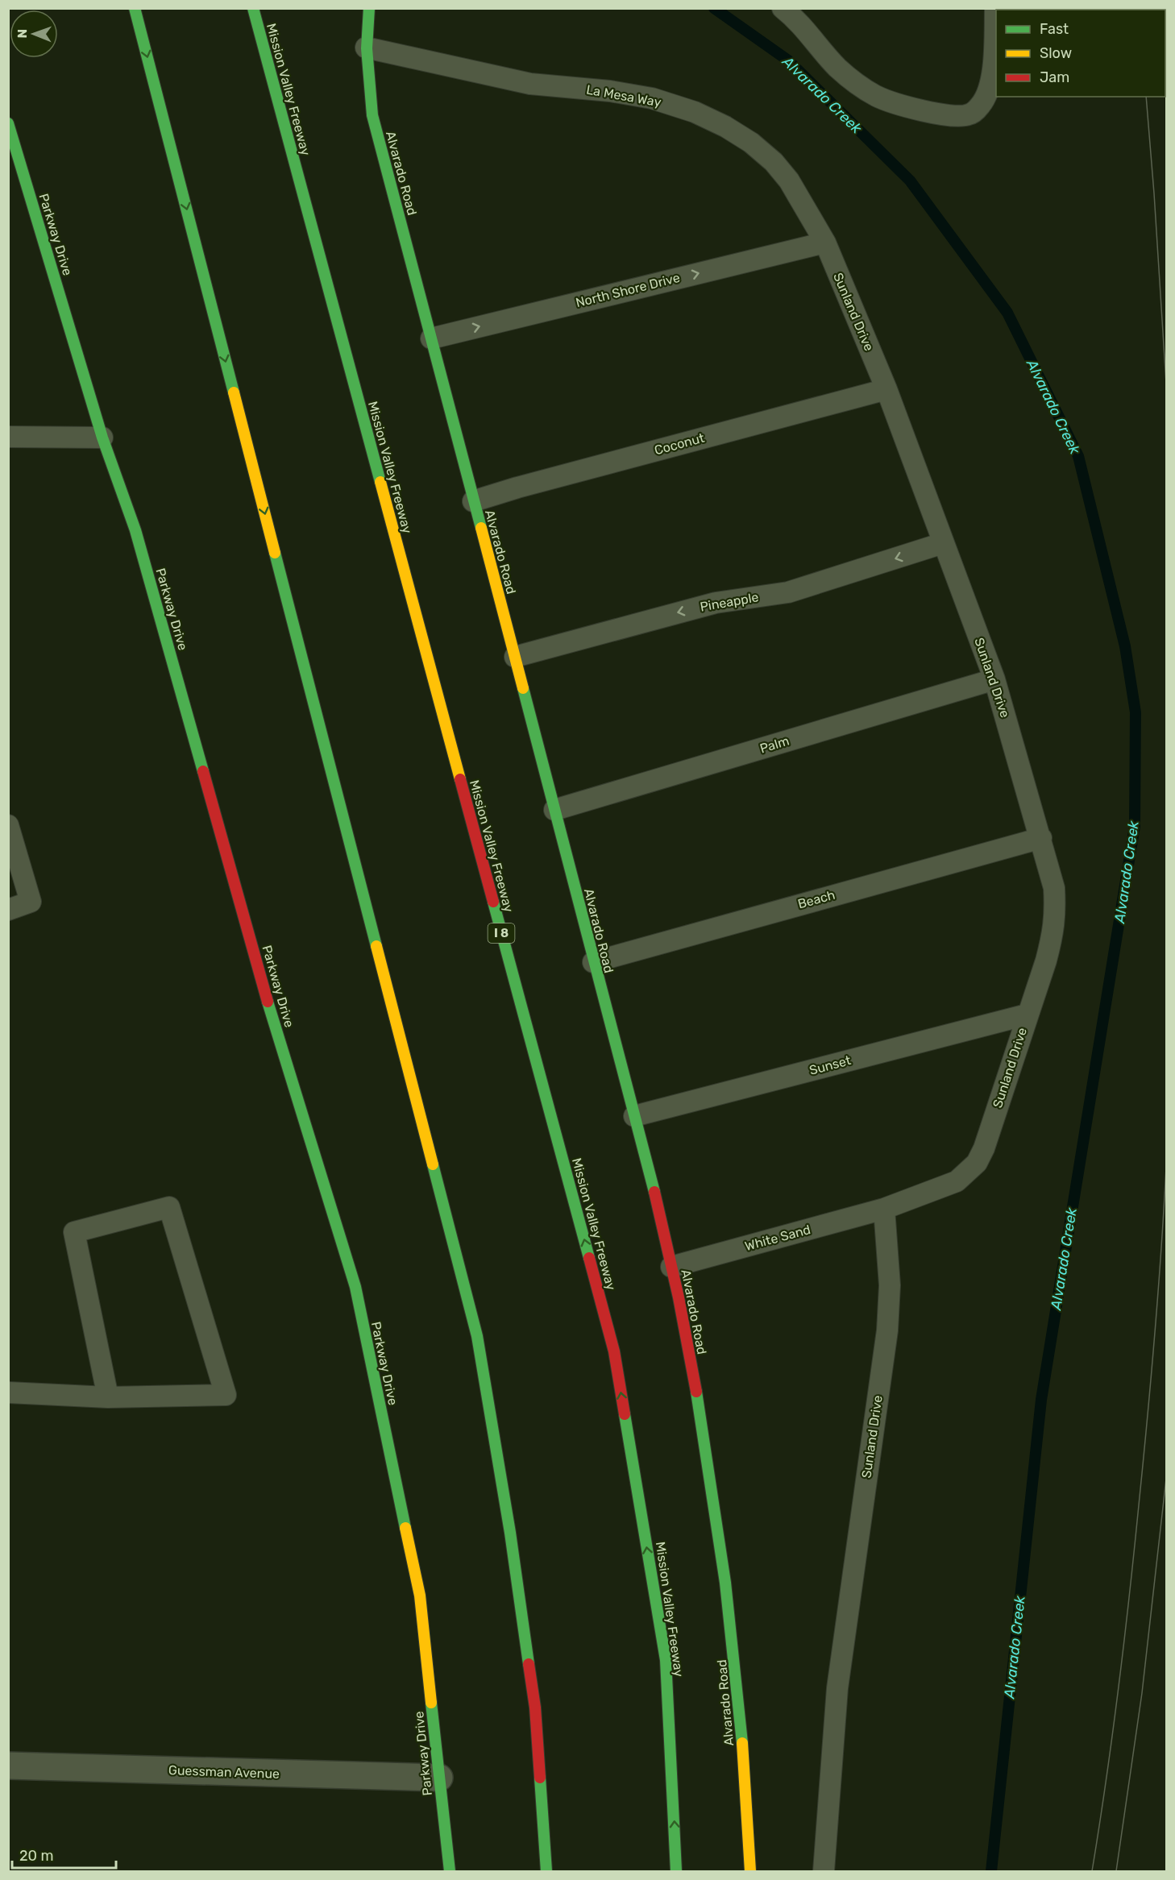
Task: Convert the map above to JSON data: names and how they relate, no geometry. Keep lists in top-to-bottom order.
{
  "streets": {
    "main road": [
      "Mission Valley Freeway",
      "Alvarado Road",
      "Parkway Drive",
      "I 8"
    ],
    "street": ["Guessman Avenue"],
    "lane": [
      "La Mesa Way",
      "North Shore Drive",
      "Sunland Drive",
      "Coconut",
      "Pineapple",
      "Palm",
      "Beach",
      "Sunset",
      "White Sand"
    ]
  },
  "crossings": [
    ["La Mesa Way", "Alvarado Road"],
    ["La Mesa Way", "North Shore Drive"],
    ["La Mesa Way", "Sunland Drive"],
    ["Alvarado Road", "North Shore Drive"],
    ["Alvarado Road", "Coconut"],
    ["Alvarado Road", "Pineapple"],
    ["Alvarado Road", "Palm"],
    ["Alvarado Road", "Beach"],
    ["Alvarado Road", "Sunset"],
    ["Alvarado Road", "White Sand"],
    ["Parkway Drive", "Guessman Avenue"],
    ["North Shore Drive", "Sunland Drive"],
    ["Sunland Drive", "Coconut"],
    ["Sunland Drive", "Pineapple"],
    ["Sunland Drive", "Palm"],
    ["Sunland Drive", "Beach"],
    ["Sunland Drive", "Sunset"],
    ["Sunland Drive", "White Sand"]
  ],
  "one_way": ["Mission Valley Freeway", "North Shore Drive", "Pineapple"],
  "water": ["Alvarado Creek"],
  "legend": ["Fast", "Slow", "Jam"],
  "scale_bar": "20 m",
  "north": "left"
}
